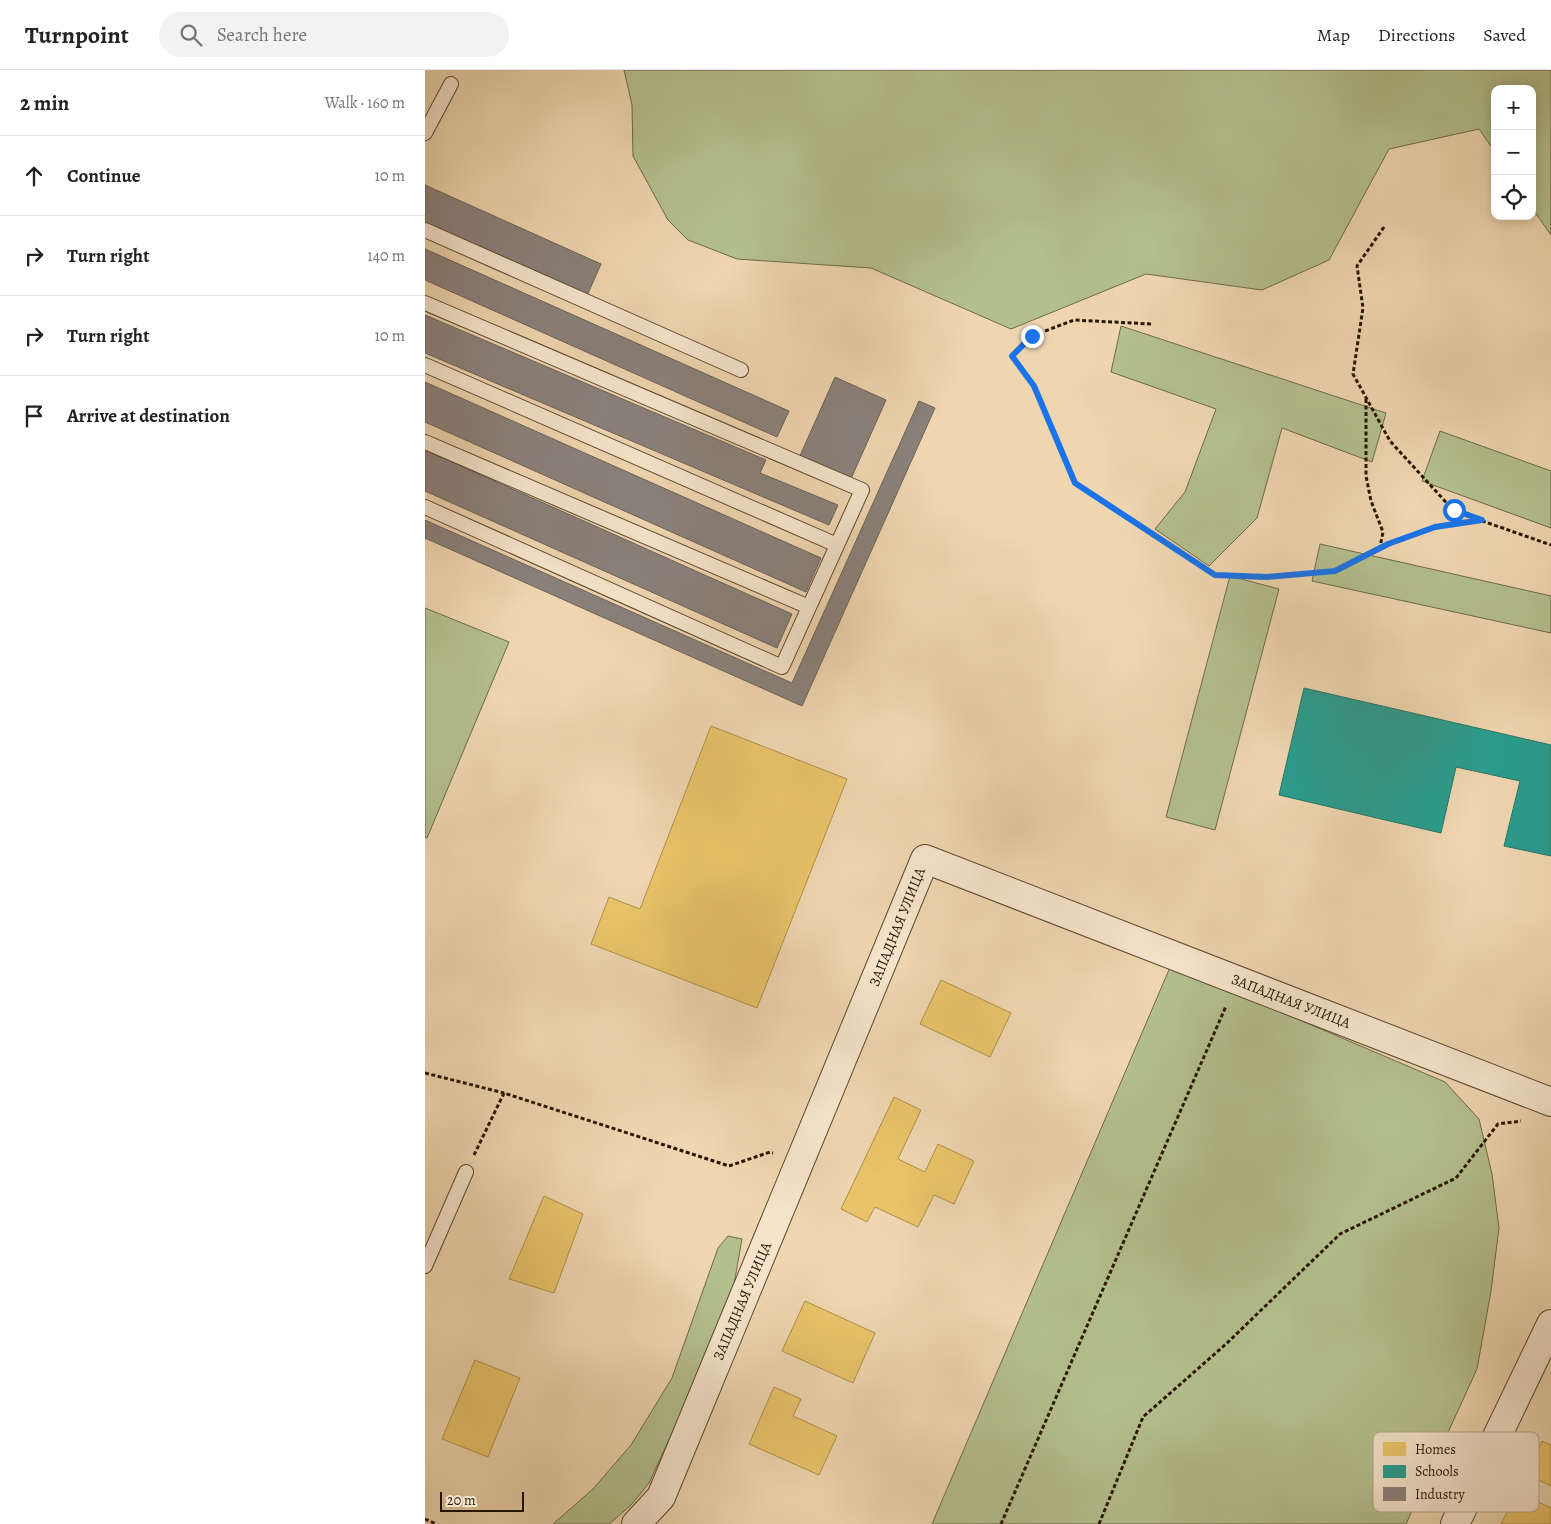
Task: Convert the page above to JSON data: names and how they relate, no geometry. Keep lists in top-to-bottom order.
{
  "streets": {
    "street": ["ЗАПАДНАЯ УЛИЦА"]
  },
  "legend": ["Homes", "Schools", "Industry"],
  "scale_bar": "20 m",
  "page": {
    "header": "Turnpoint",
    "search": "Search here",
    "nav": ["Map", "Directions", "Saved"],
    "heading": ["2 min", "Walk · 160 m"],
    "map_buttons": ["+", "−"],
    "list": [
      ["Continue", "10 m"],
      ["Turn right", "140 m"],
      ["Turn right", "10 m"],
      "Arrive at destination"
    ],
    "scale": "20 m"
  }
}
